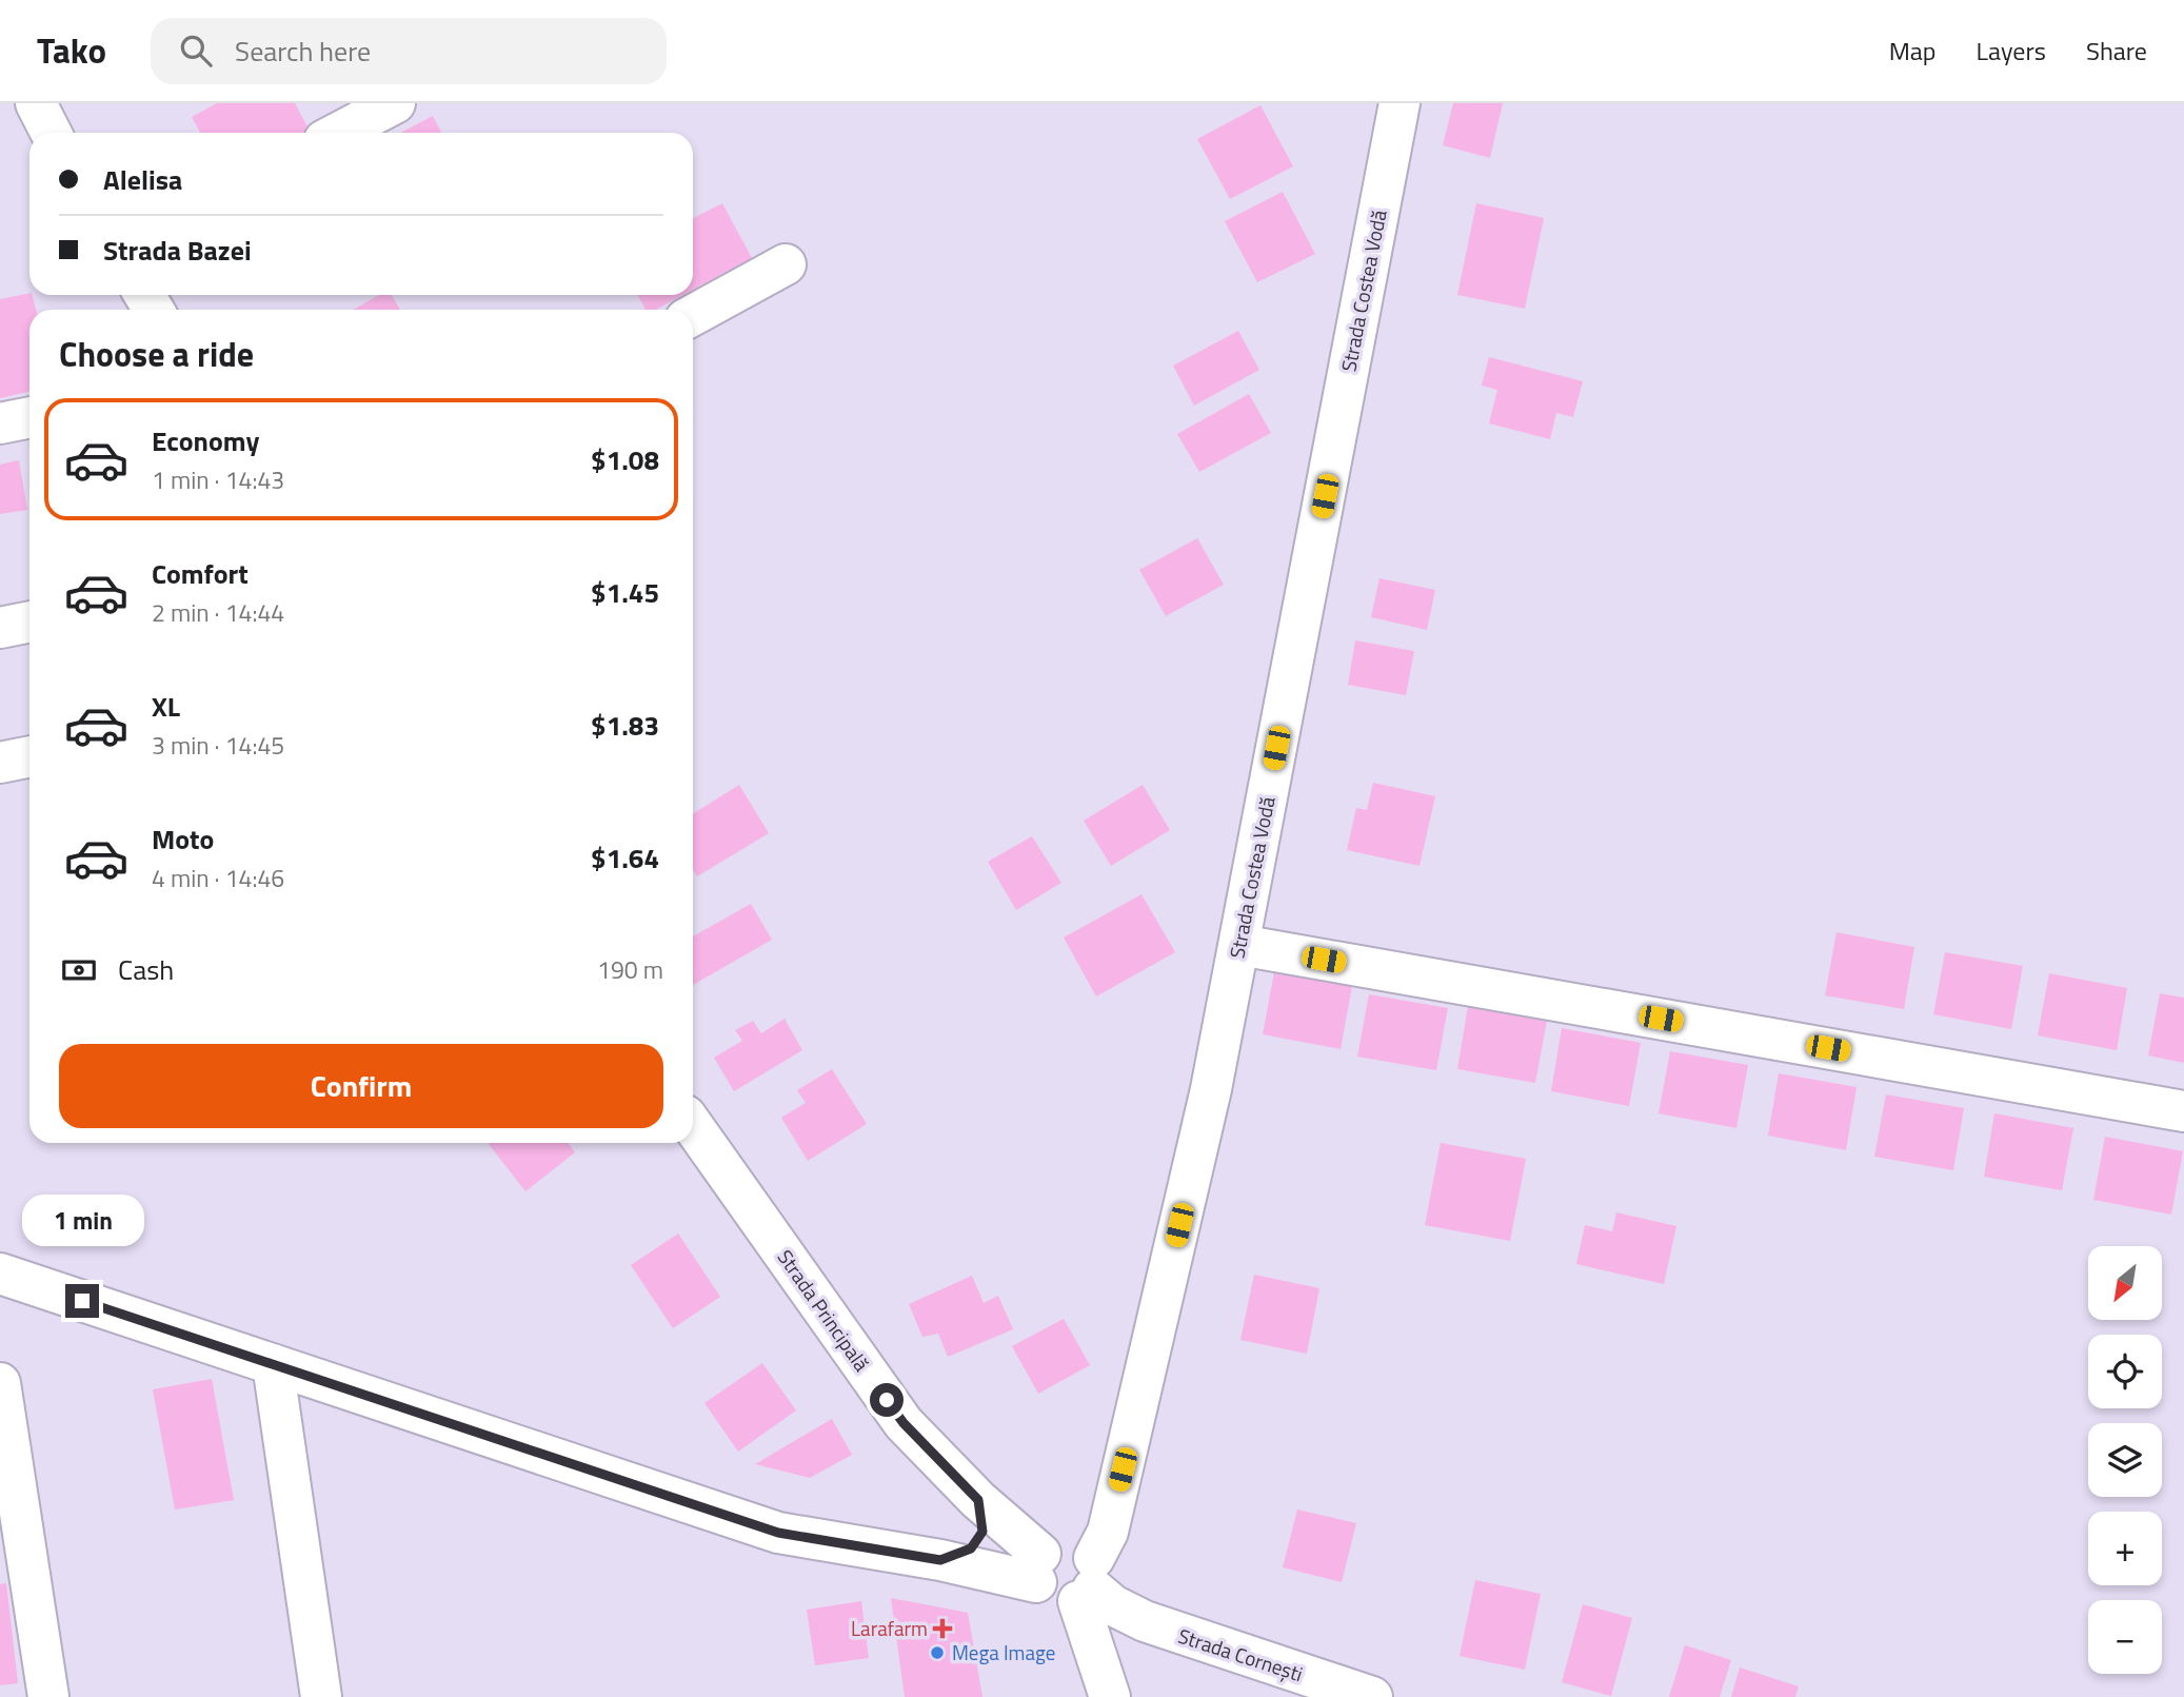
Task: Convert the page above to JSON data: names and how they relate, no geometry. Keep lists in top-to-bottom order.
{
  "streets": {
    "street": ["Strada Costea Vodă", "Strada Principală", "Strada Cornești"]
  },
  "crossings": [
    ["Strada Costea Vodă", "Strada Principală"],
    ["Strada Costea Vodă", "Strada Cornești"],
    ["Strada Principală", "Strada Cornești"]
  ],
  "places": {
    "health": ["Larafarm"],
    "other": ["Mega Image"]
  },
  "north": "bottom left",
  "page": {
    "header": "Tako",
    "search": "Search here",
    "nav": ["Map", "Layers", "Share"],
    "banner": ["Alelisa", "Strada Bazei"],
    "heading": "Choose a ride",
    "list": [
      {
        "name": "Economy",
        "note": "1 min · 14:43",
        "value": "$1.08"
      },
      {
        "name": "Comfort",
        "note": "2 min · 14:44",
        "value": "$1.45"
      },
      {
        "name": "XL",
        "note": "3 min · 14:45",
        "value": "$1.83"
      },
      {
        "name": "Moto",
        "note": "4 min · 14:46",
        "value": "$1.64"
      }
    ],
    "pay": ["Cash", "190 m"],
    "buttons": "Confirm",
    "bubble": "1 min",
    "map_buttons": ["+", "−"]
  }
}
